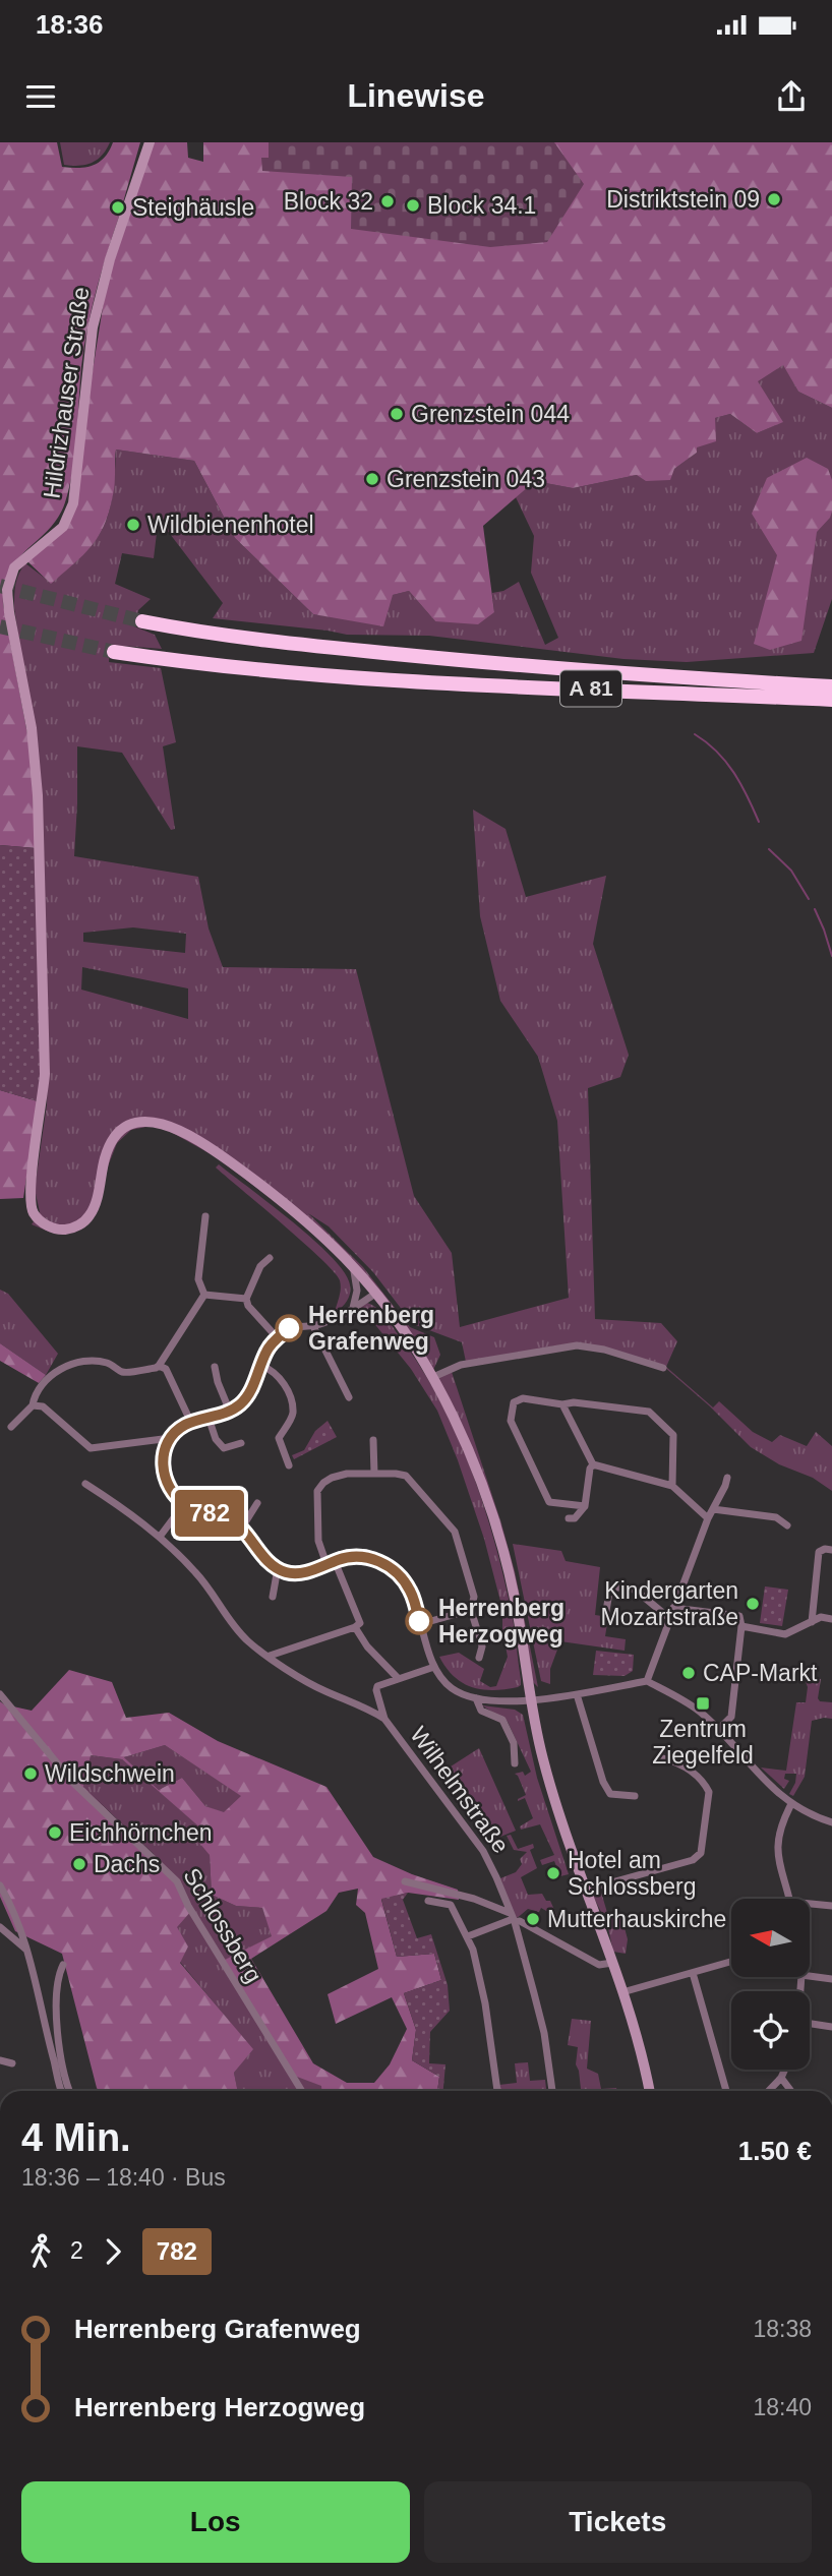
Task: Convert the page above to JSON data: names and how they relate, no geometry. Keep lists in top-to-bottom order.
{
  "streets": {
    "highway": ["A 81"],
    "main road": ["Hildrizhauser Straße"],
    "street": ["Wilhelmstraße", "Schlossberg"]
  },
  "places": {
    "other": [
      "Distriktstein 09",
      "Block 32",
      "Block 34.1",
      "Steighäusle",
      "Grenzstein 044",
      "Grenzstein 043",
      "Wildbienenhotel",
      "Herrenberg Grafenweg",
      "Kindergarten Mozartstraße",
      "Herrenberg Herzogweg",
      "CAP-Markt",
      "Wildschwein",
      "Eichhörnchen",
      "Dachs",
      "Hotel am Schlossberg",
      "Mutterhauskirche"
    ],
    "transit": ["Zentrum Ziegelfeld"]
  },
  "lines": ["bus line 782"],
  "north": "left",
  "page": {
    "status": "18:36",
    "header": "Linewise",
    "on_map": "782",
    "heading": ["4 Min.", "18:36 – 18:40 · Bus", "1.50 €"],
    "legs": ["2", "782"],
    "list": [
      {
        "name": "Herrenberg Grafenweg",
        "value": "18:38"
      },
      {
        "name": "Herrenberg Herzogweg",
        "value": "18:40"
      }
    ],
    "buttons": ["Los", "Tickets"]
  }
}
